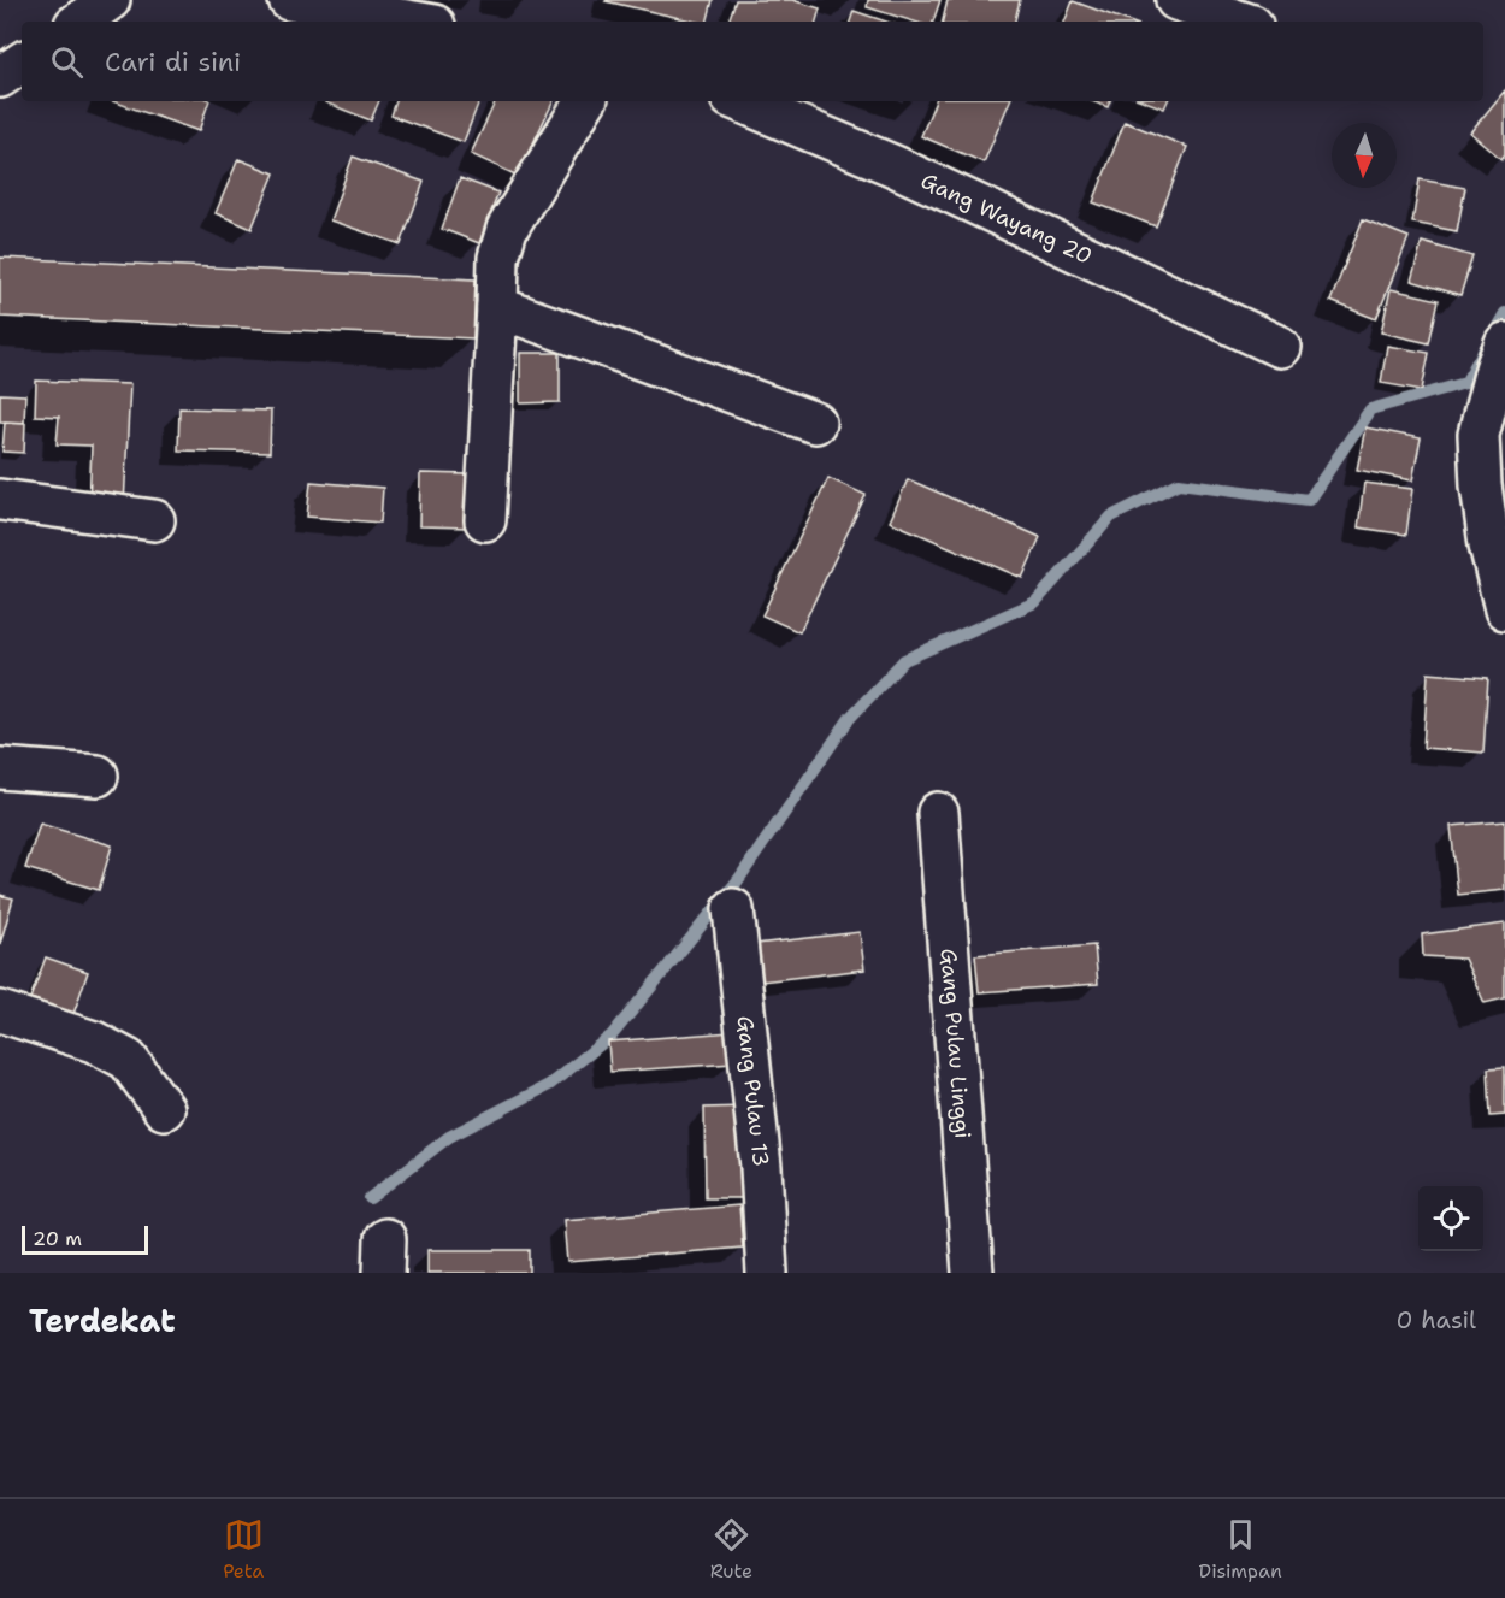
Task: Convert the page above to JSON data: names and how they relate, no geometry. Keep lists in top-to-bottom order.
{
  "streets": {
    "street": ["Gang Wayang 20", "Gang Pulau Linggi", "Gang Pulau 13"]
  },
  "scale_bar": "20 m",
  "north": "bottom",
  "page": {
    "search": "Cari di sini",
    "scale": "20 m",
    "heading": ["Terdekat", "0 hasil"],
    "nav": ["Peta", "Rute", "Disimpan"]
  }
}
